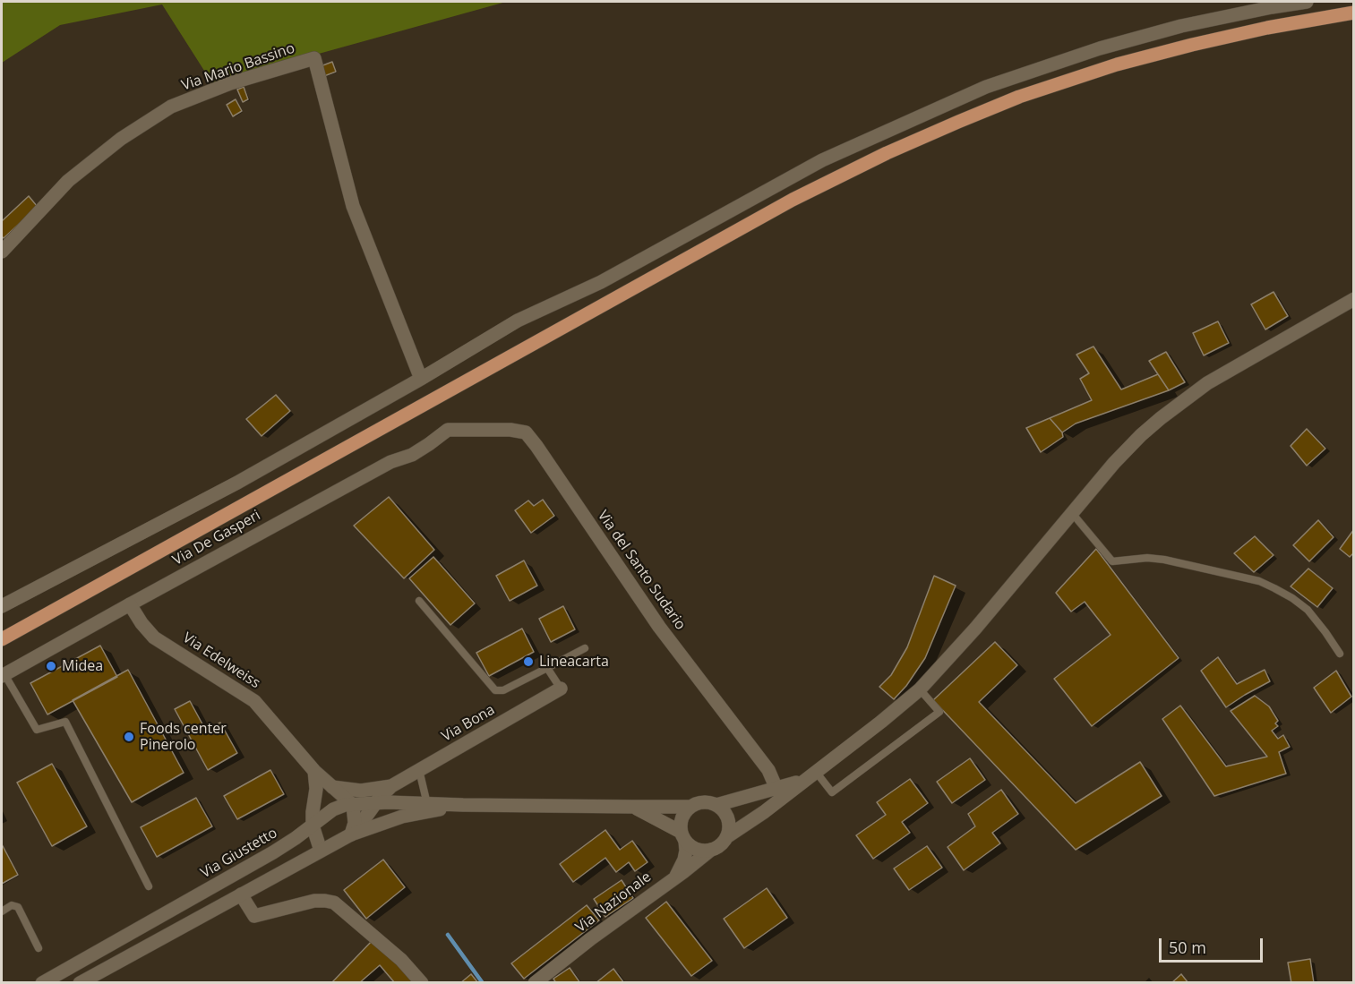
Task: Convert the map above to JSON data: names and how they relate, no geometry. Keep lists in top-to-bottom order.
{
  "streets": {
    "street": [
      "Via Mario Bassino",
      "Via De Gasperi",
      "Via del Santo Sudario",
      "Via Edelweiss",
      "Via Bona",
      "Via Giustetto",
      "Via Nazionale"
    ]
  },
  "crossings": [
    ["Via De Gasperi", "Via del Santo Sudario"],
    ["Via De Gasperi", "Via Edelweiss"],
    ["Via Edelweiss", "Via Giustetto"],
    ["Via Giustetto", "Via Nazionale"]
  ],
  "places": ["Lineacarta", "Midea", "Foods center Pinerolo"],
  "scale_bar": "50 m"
}
